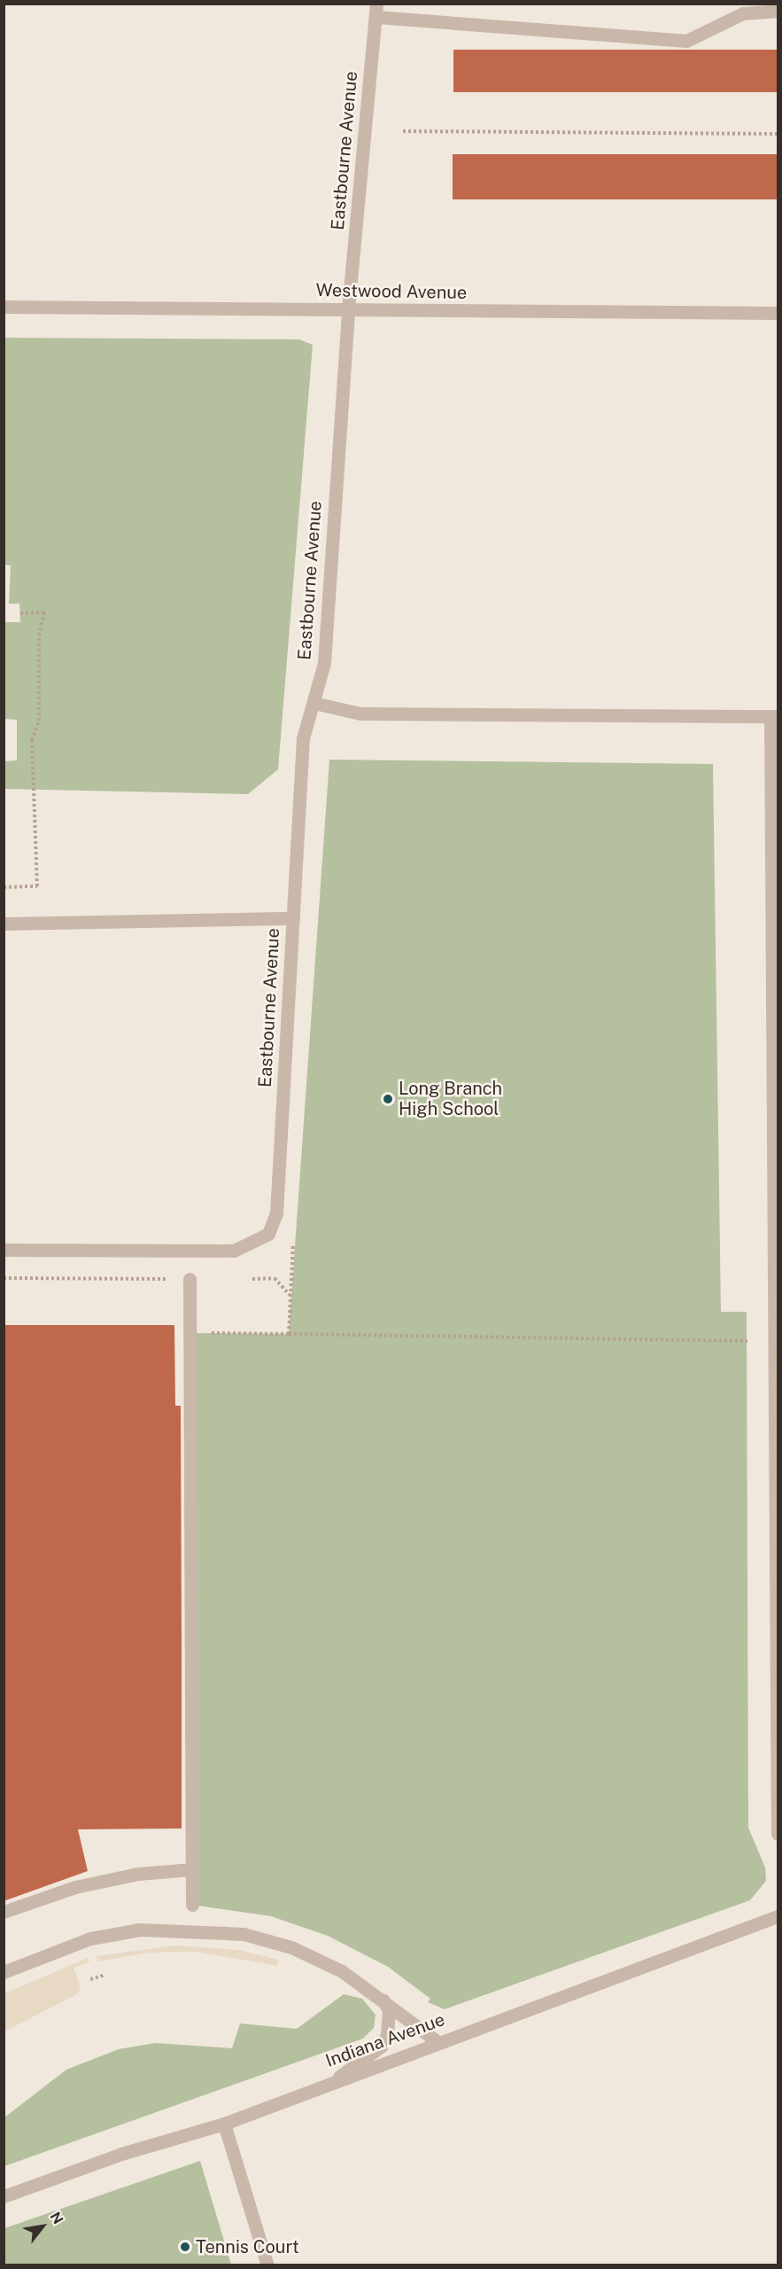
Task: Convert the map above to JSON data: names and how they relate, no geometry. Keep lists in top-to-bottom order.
{
  "streets": {
    "street": ["Eastbourne Avenue", "Westwood Avenue", "Indiana Avenue"]
  },
  "crossings": [
    ["Eastbourne Avenue", "Westwood Avenue"]
  ],
  "places": ["Long Branch High School", "Tennis Court"],
  "north": "top right"
}
